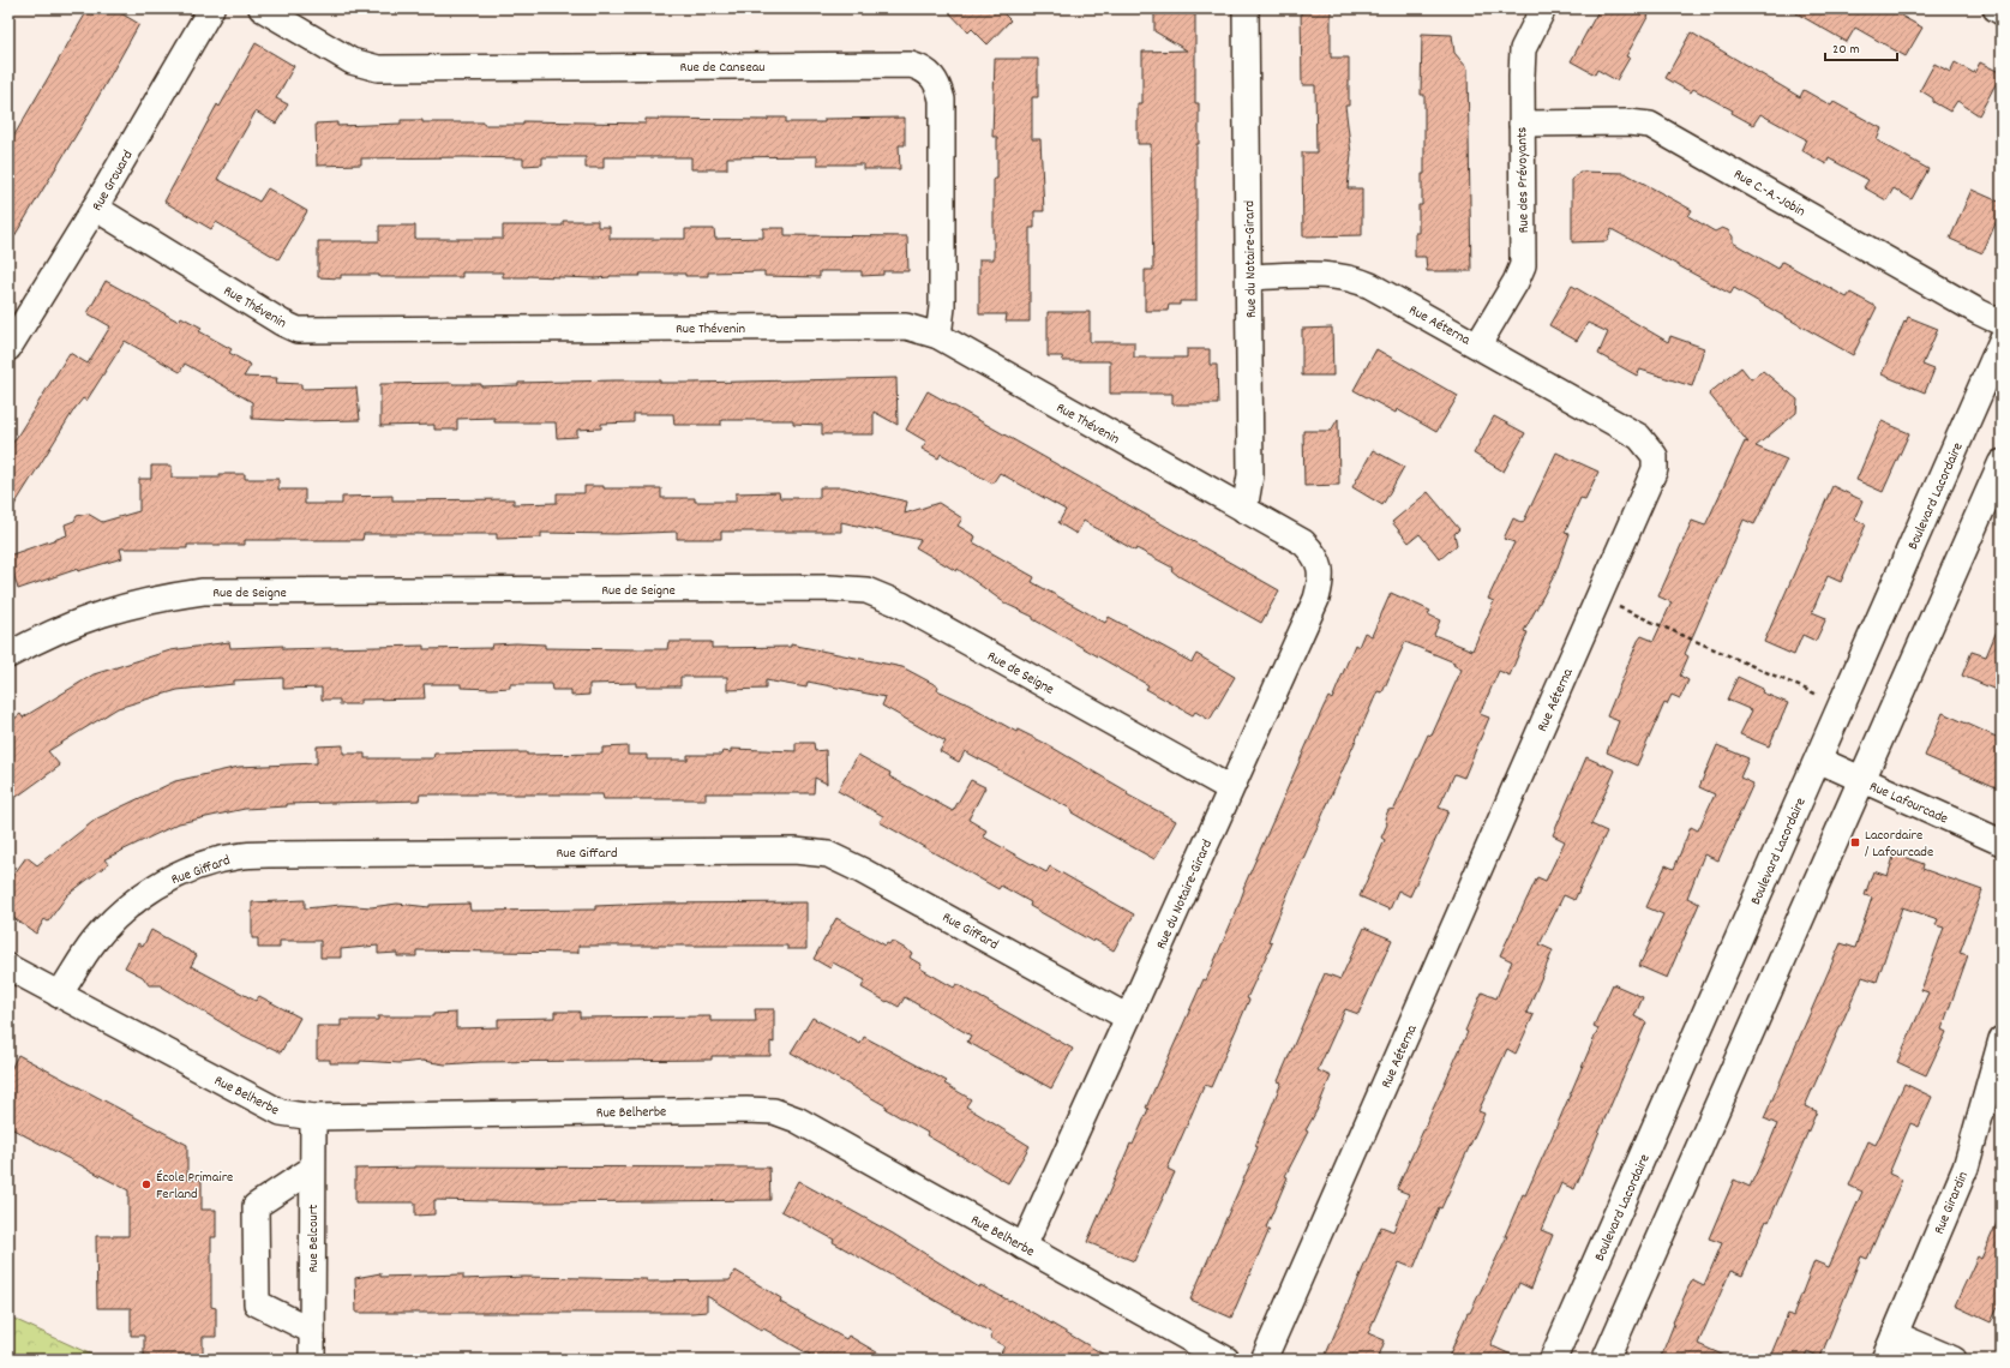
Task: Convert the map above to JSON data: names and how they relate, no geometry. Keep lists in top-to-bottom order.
{
  "streets": {
    "main road": ["Boulevard Lacordaire"],
    "street": [
      "Rue de Canseau",
      "Rue Grouard",
      "Rue des Prévoyants",
      "Rue C.-A.-Jobin",
      "Rue du Notaire-Girard",
      "Rue Thévenin",
      "Rue Aéterna",
      "Rue de Seigne",
      "Rue Lafourcade",
      "Rue Giffard",
      "Rue Belherbe",
      "Rue Girardin",
      "Rue Belcourt"
    ]
  },
  "crossings": [
    ["Rue de Canseau", "Rue Thévenin"],
    ["Rue Grouard", "Rue Thévenin"],
    ["Rue des Prévoyants", "Rue C.-A.-Jobin"],
    ["Rue des Prévoyants", "Rue Aéterna"],
    ["Rue du Notaire-Girard", "Rue Thévenin"],
    ["Rue du Notaire-Girard", "Rue Aéterna"],
    ["Rue du Notaire-Girard", "Rue de Seigne"],
    ["Rue du Notaire-Girard", "Rue Giffard"],
    ["Rue du Notaire-Girard", "Rue Belherbe"],
    ["Boulevard Lacordaire", "Rue Lafourcade"],
    ["Rue Giffard", "Rue Belherbe"],
    ["Rue Belherbe", "Rue Belcourt"]
  ],
  "places": {
    "transit": ["Lacordaire / Lafourcade"],
    "other": ["École Primaire Ferland"]
  },
  "scale_bar": "20 m"
}
